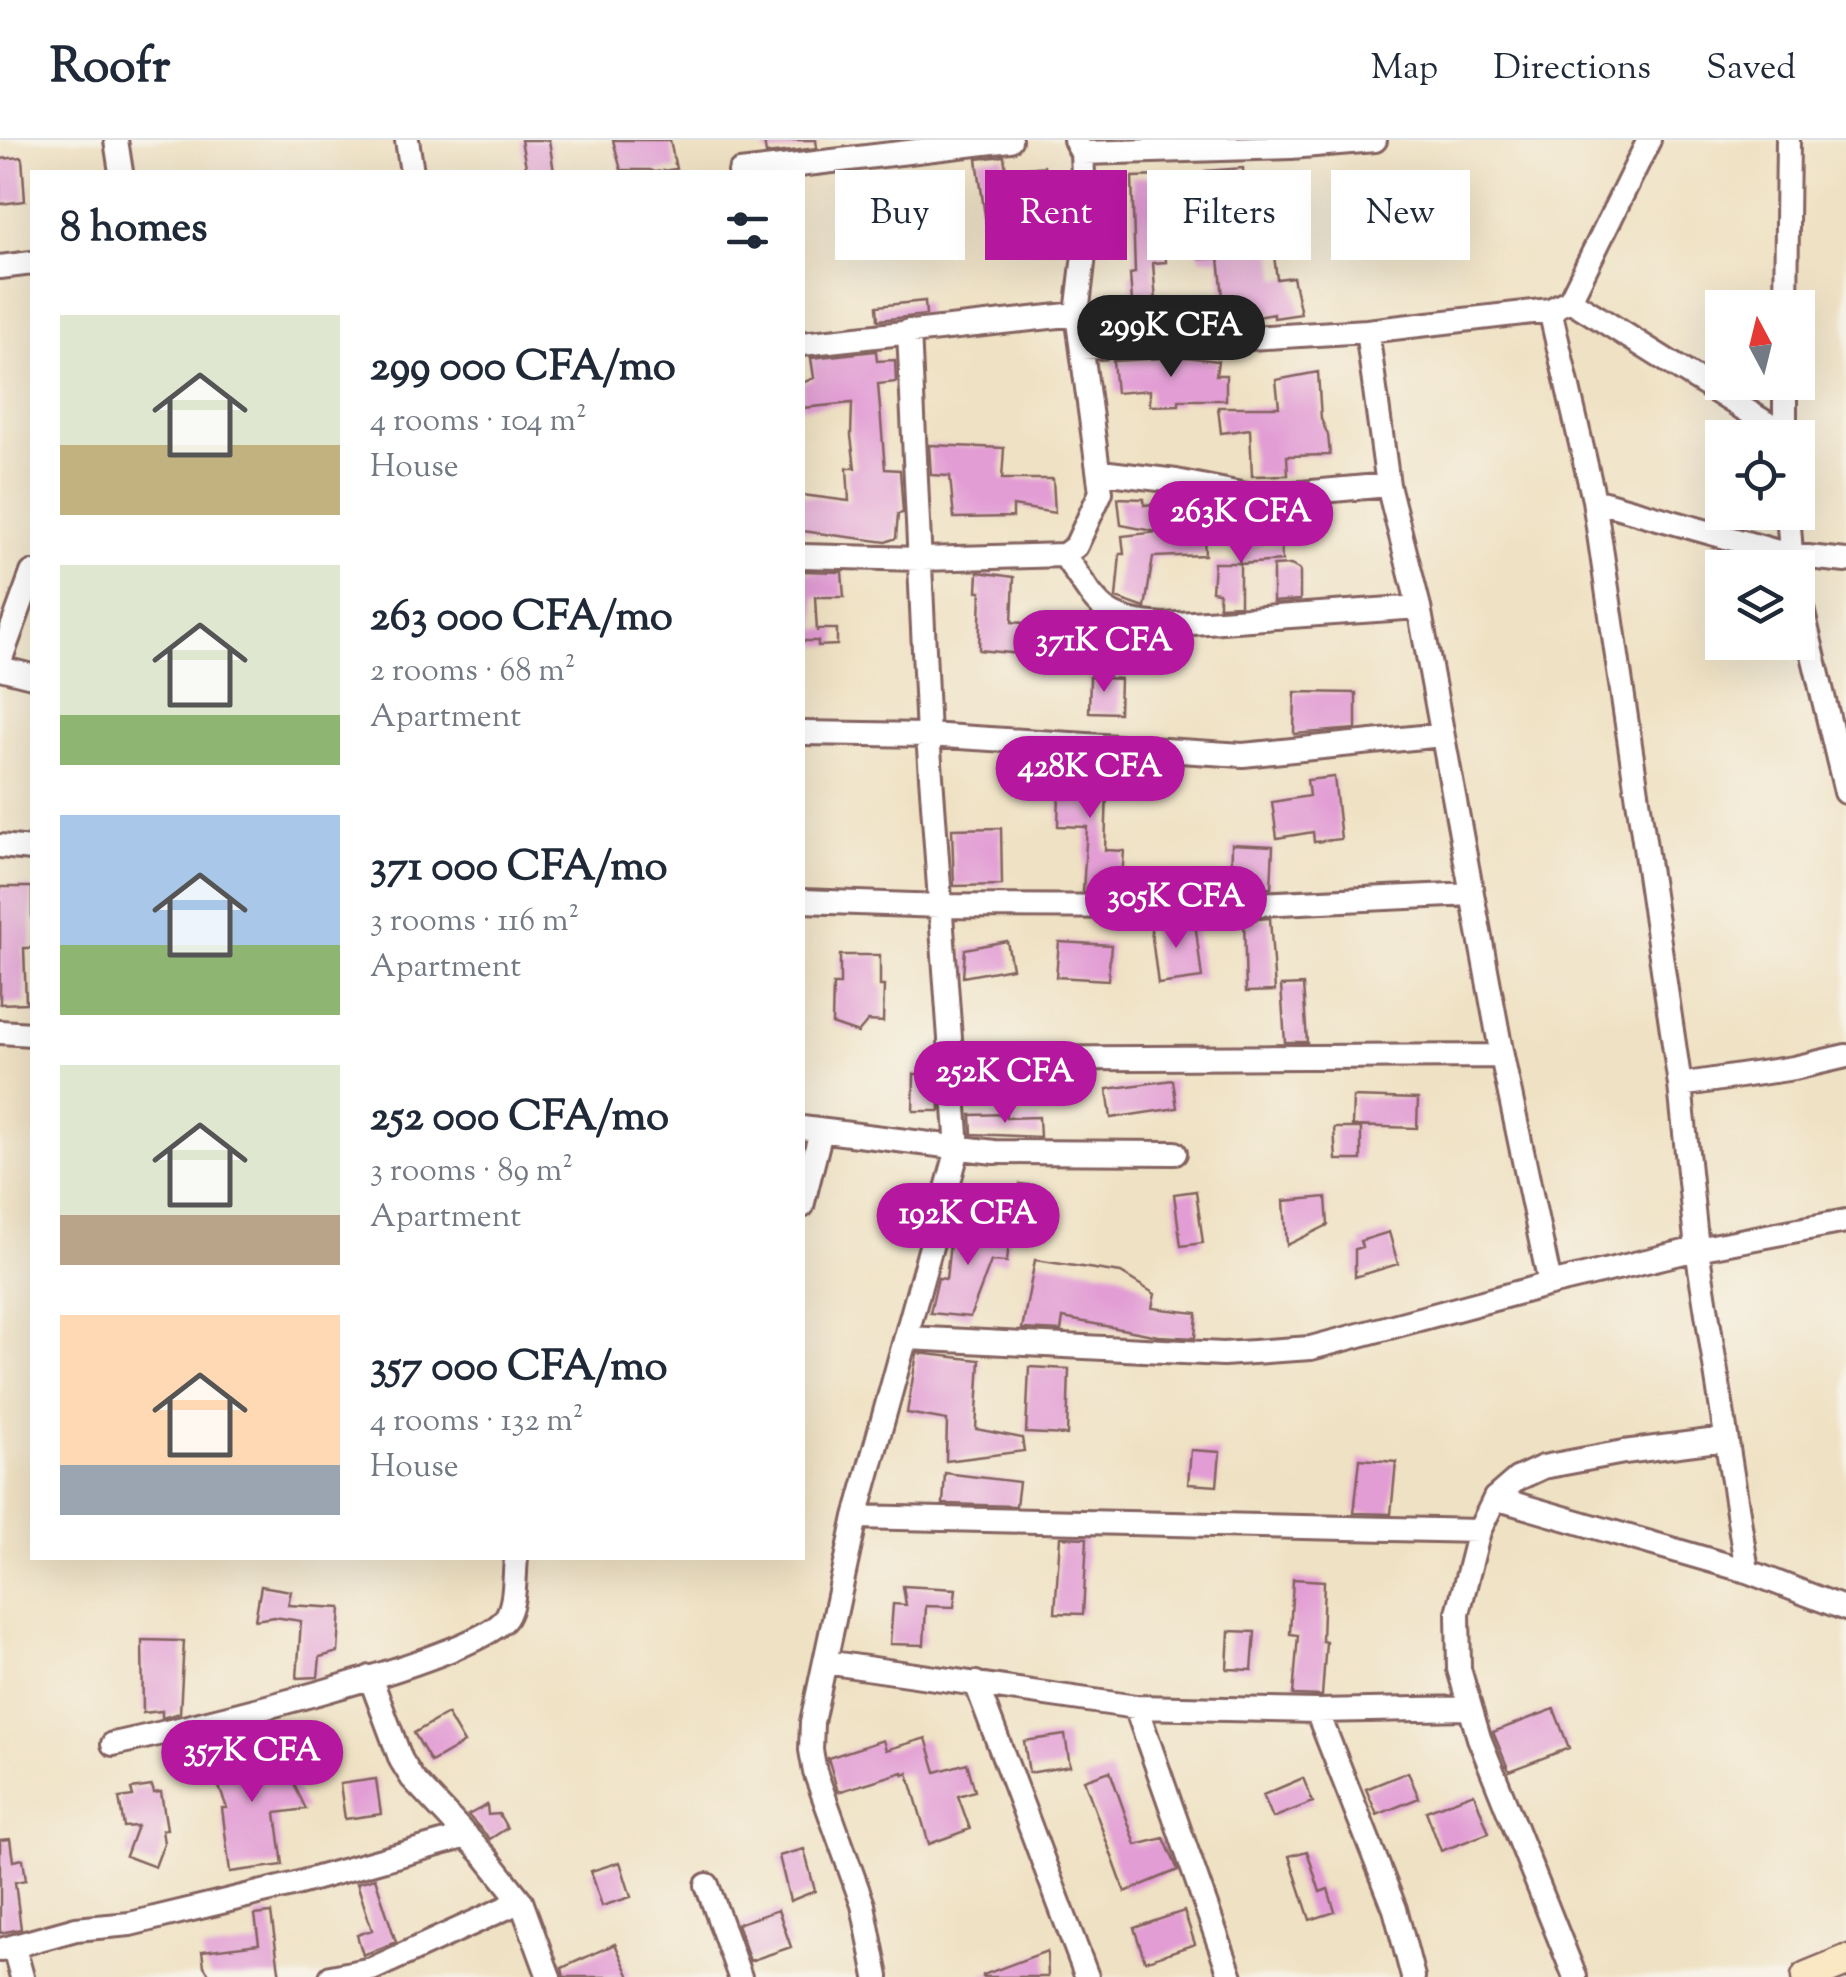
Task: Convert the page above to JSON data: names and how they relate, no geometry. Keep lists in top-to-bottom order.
{
  "north": "top",
  "page": {
    "header": "Roofr",
    "nav": ["Map", "Directions", "Saved"],
    "chip": [
      "Buy",
      "Rent",
      "Filters",
      "New"
    ],
    "heading": "8 homes",
    "list": [
      {
        "name": "299 000 CFA/mo",
        "note": "4 rooms · 104 m² · House"
      },
      {
        "name": "263 000 CFA/mo",
        "note": "2 rooms · 68 m² · Apartment"
      },
      {
        "name": "371 000 CFA/mo",
        "note": "3 rooms · 116 m² · Apartment"
      },
      {
        "name": "252 000 CFA/mo",
        "note": "3 rooms · 89 m² · Apartment"
      },
      {
        "name": "357 000 CFA/mo",
        "note": "4 rooms · 132 m² · House"
      }
    ],
    "price": [
      "299K CFA",
      "263K CFA",
      "371K CFA",
      "428K CFA",
      "305K CFA",
      "252K CFA",
      "192K CFA",
      "357K CFA"
    ]
  }
}
